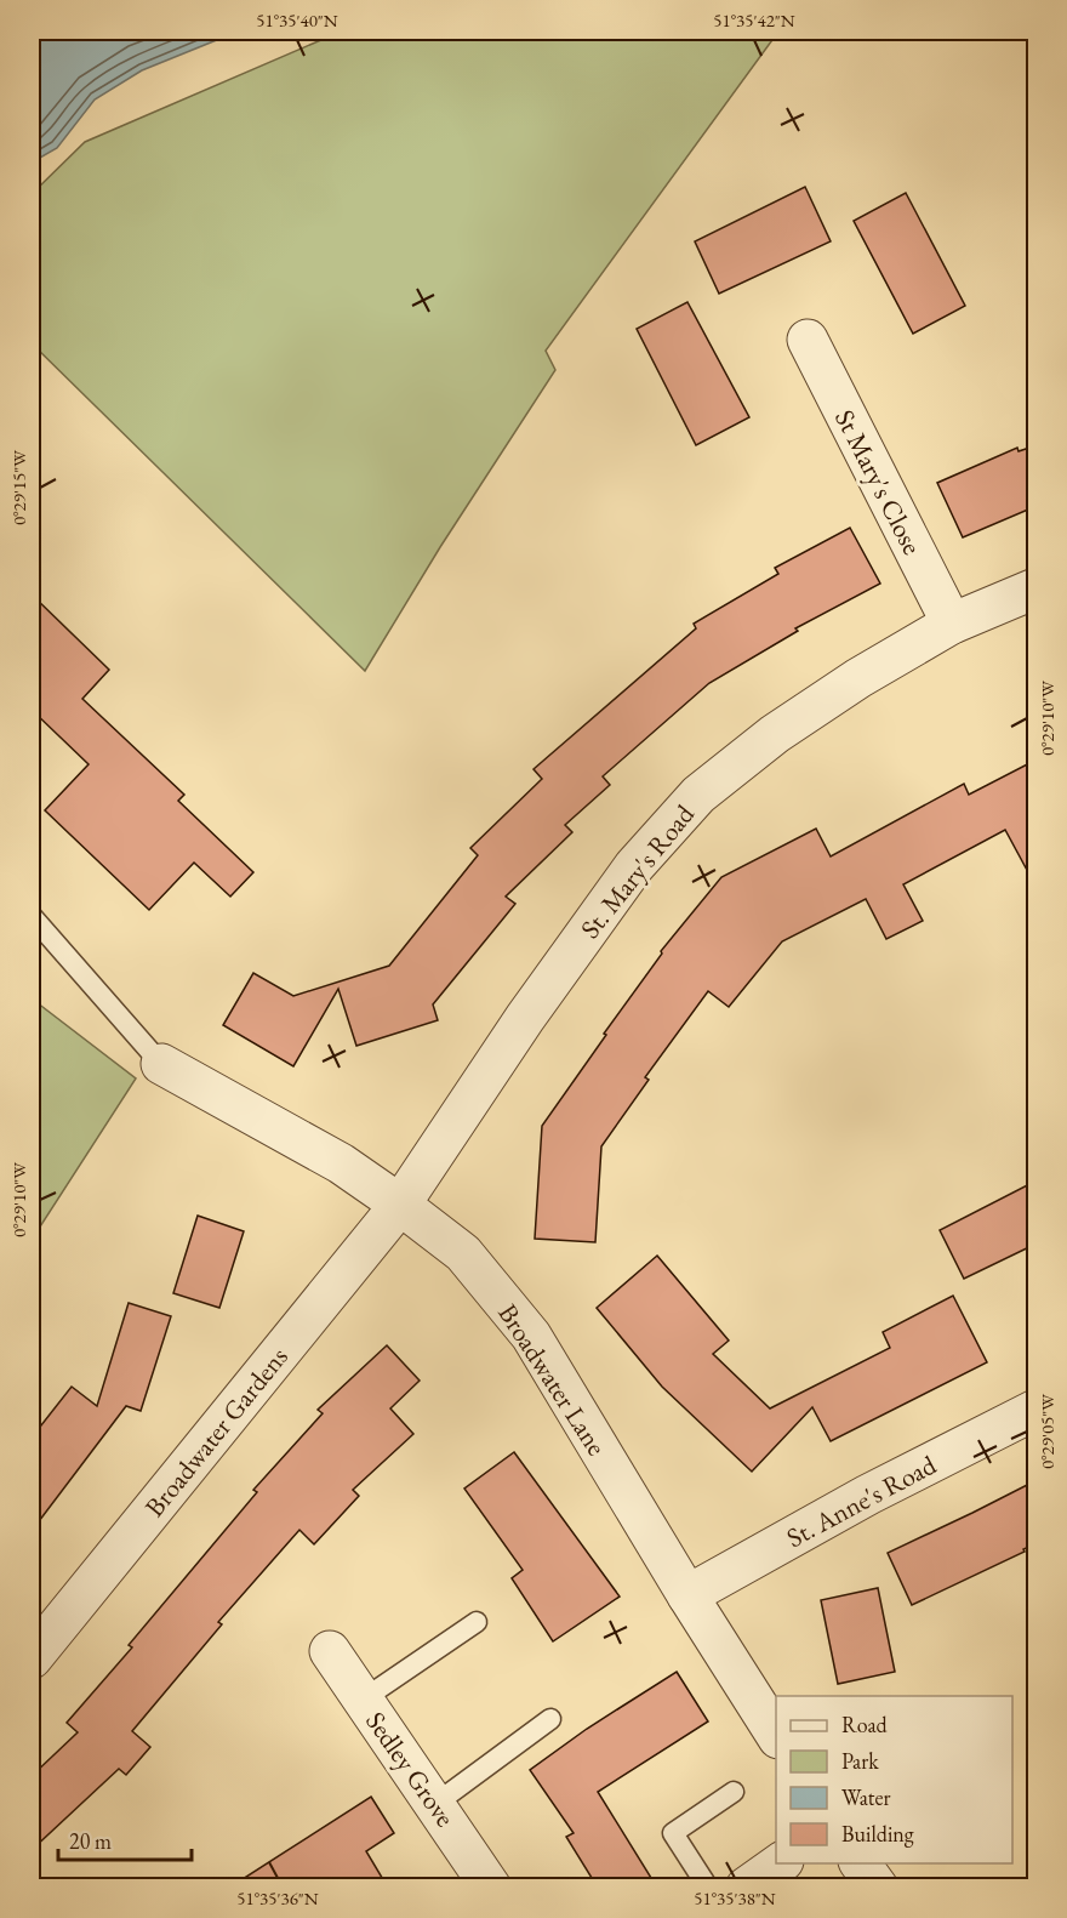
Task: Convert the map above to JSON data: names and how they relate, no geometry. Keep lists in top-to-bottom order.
{
  "streets": {
    "street": [
      "St Mary's Close",
      "St. Mary's Road",
      "Broadwater Lane",
      "Broadwater Gardens",
      "St. Anne's Road",
      "Sedley Grove"
    ]
  },
  "crossings": [
    ["St Mary's Close", "St. Mary's Road"],
    ["St. Mary's Road", "Broadwater Lane"],
    ["St. Mary's Road", "Broadwater Gardens"],
    ["Broadwater Lane", "Broadwater Gardens"],
    ["Broadwater Lane", "St. Anne's Road"]
  ],
  "legend": [
    "Road",
    "Park",
    "Water",
    "Building"
  ],
  "scale_bar": "20 m",
  "coordinates": [
    "51°35'40\"N",
    "51°35'42\"N",
    "0°29'15\"W",
    "0°29'10\"W",
    "0°29'05\"W",
    "51°35'36\"N",
    "51°35'38\"N"
  ]
}
